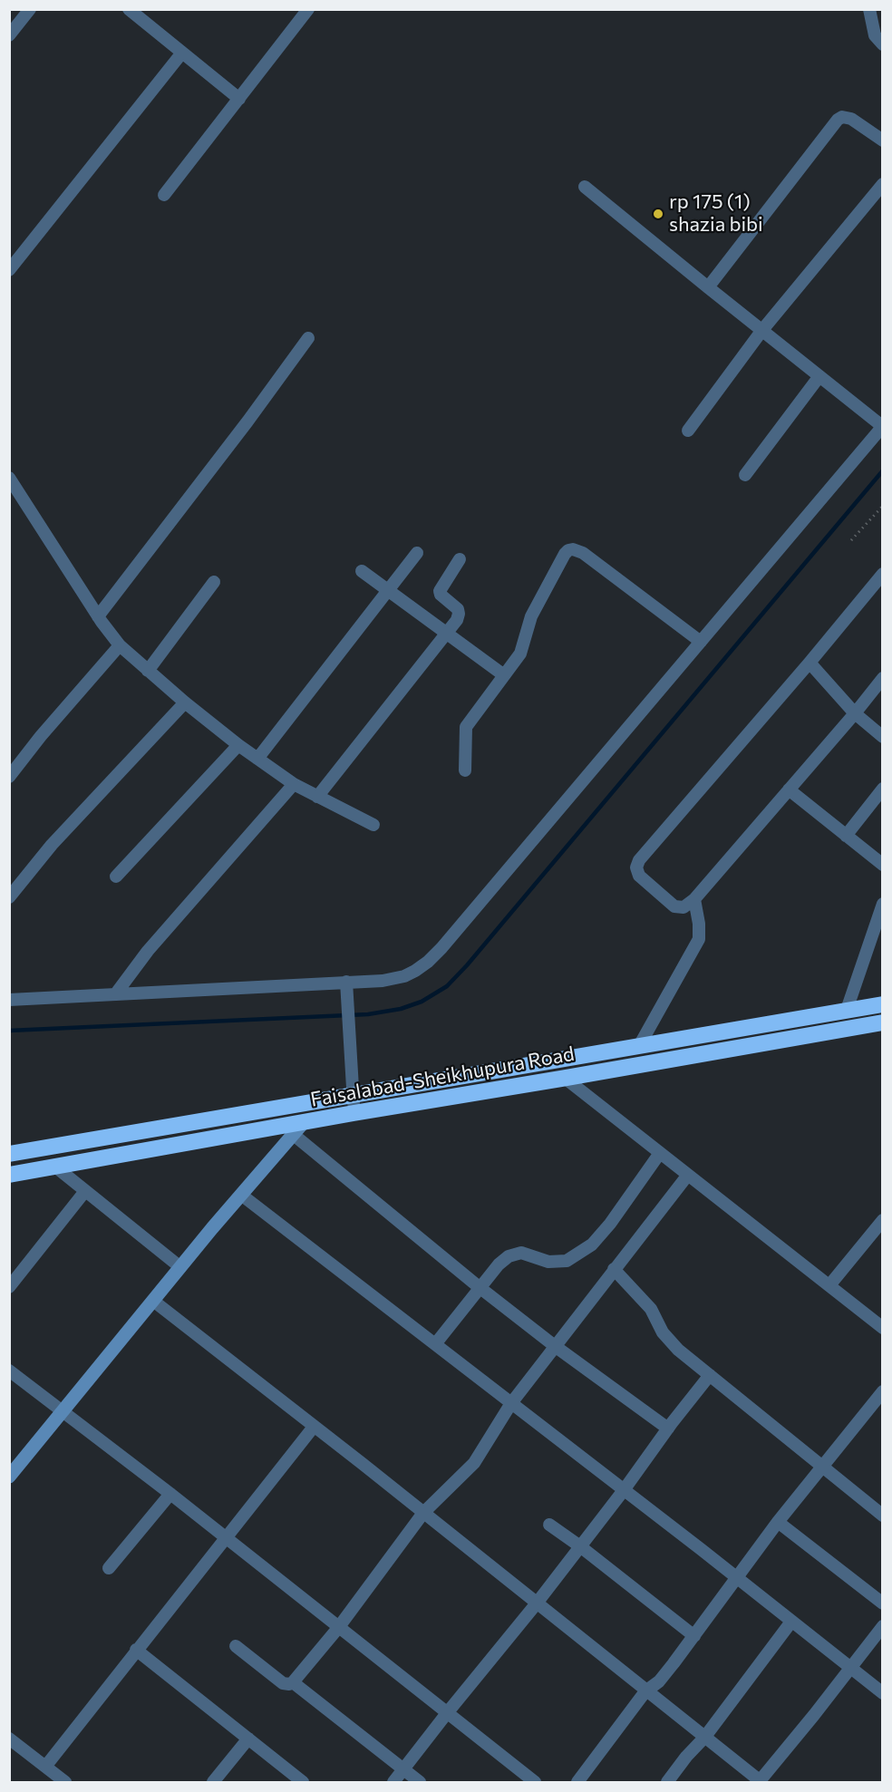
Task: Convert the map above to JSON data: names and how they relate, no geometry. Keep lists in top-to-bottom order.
{
  "streets": {
    "highway": ["Faisalabad-Sheikhupura Road"]
  },
  "places": ["rp 175 (1) shazia bibi"]
}
